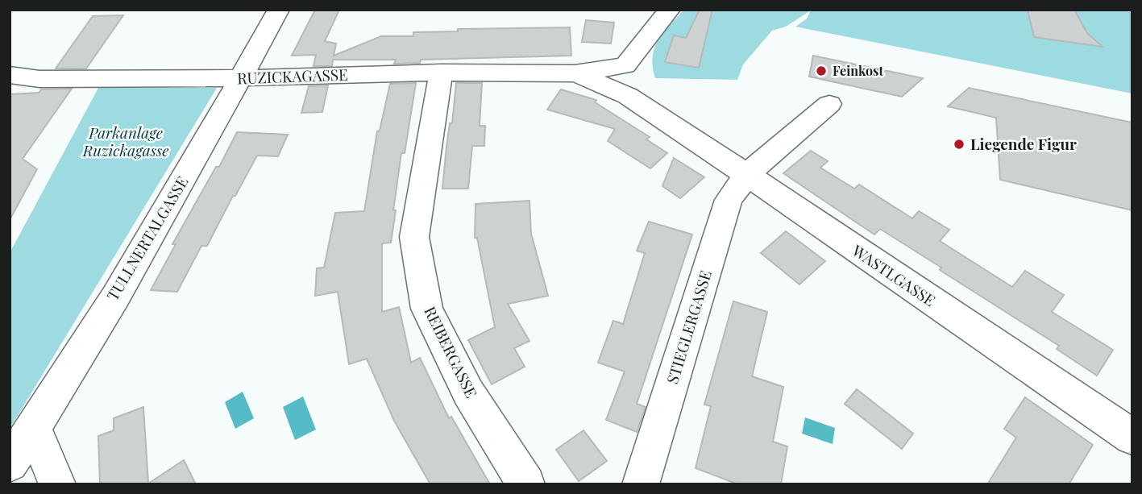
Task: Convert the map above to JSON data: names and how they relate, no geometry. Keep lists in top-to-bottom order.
{
  "streets": {
    "street": [
      "RUZICKAGASSE",
      "TULLNERTALGASSE",
      "WASTLGASSE",
      "STIEGLERGASSE",
      "REIBERGASSE"
    ]
  },
  "crossings": [
    ["RUZICKAGASSE", "TULLNERTALGASSE"],
    ["RUZICKAGASSE", "WASTLGASSE"],
    ["RUZICKAGASSE", "REIBERGASSE"],
    ["WASTLGASSE", "STIEGLERGASSE"]
  ],
  "parks": ["Parkanlage Ruzickagasse"],
  "places": ["Feinkost", "Liegende Figur"]
}
